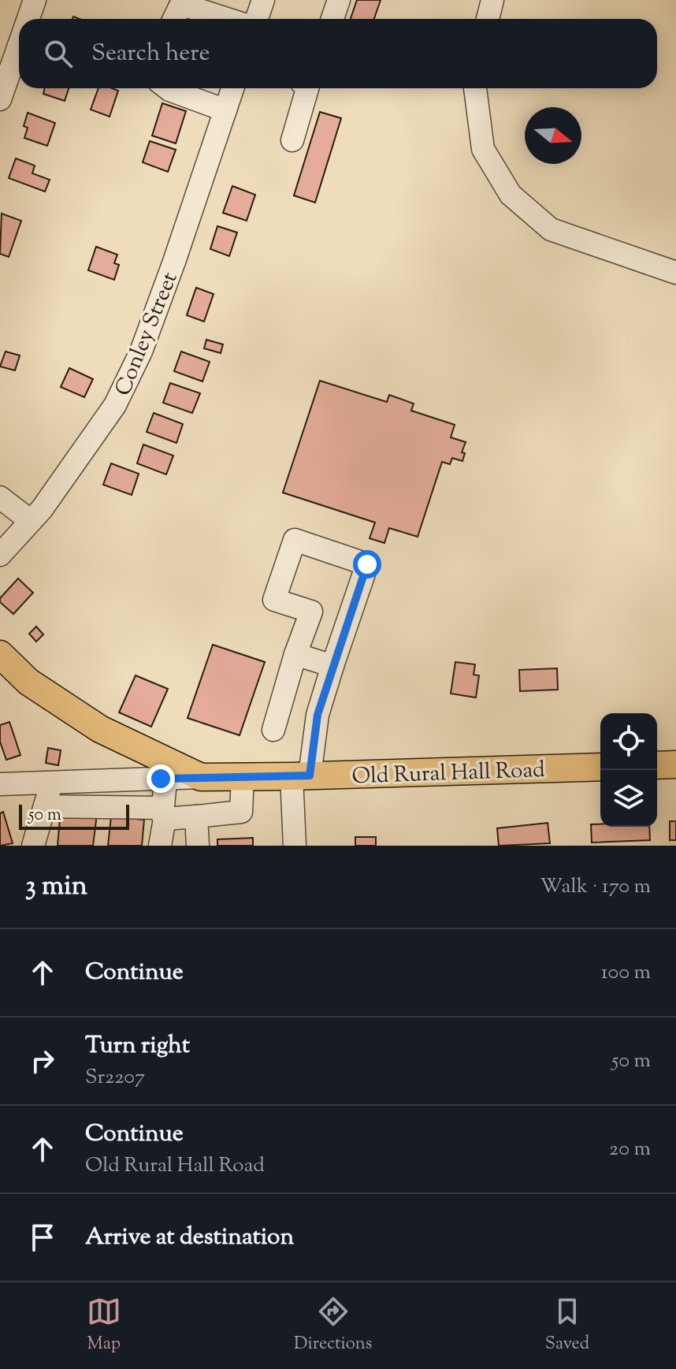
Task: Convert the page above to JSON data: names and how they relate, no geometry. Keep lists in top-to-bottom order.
{
  "streets": {
    "main road": ["Old Rural Hall Road"],
    "street": ["Conley Street"]
  },
  "scale_bar": "50 m",
  "north": "right",
  "page": {
    "search": "Search here",
    "scale": "50 m",
    "heading": ["3 min", "Walk · 170 m"],
    "list": [
      ["Continue", "100 m"],
      ["Turn right", "Sr2207", "50 m"],
      ["Continue", "Old Rural Hall Road", "20 m"],
      "Arrive at destination"
    ],
    "nav": ["Map", "Directions", "Saved"]
  }
}
